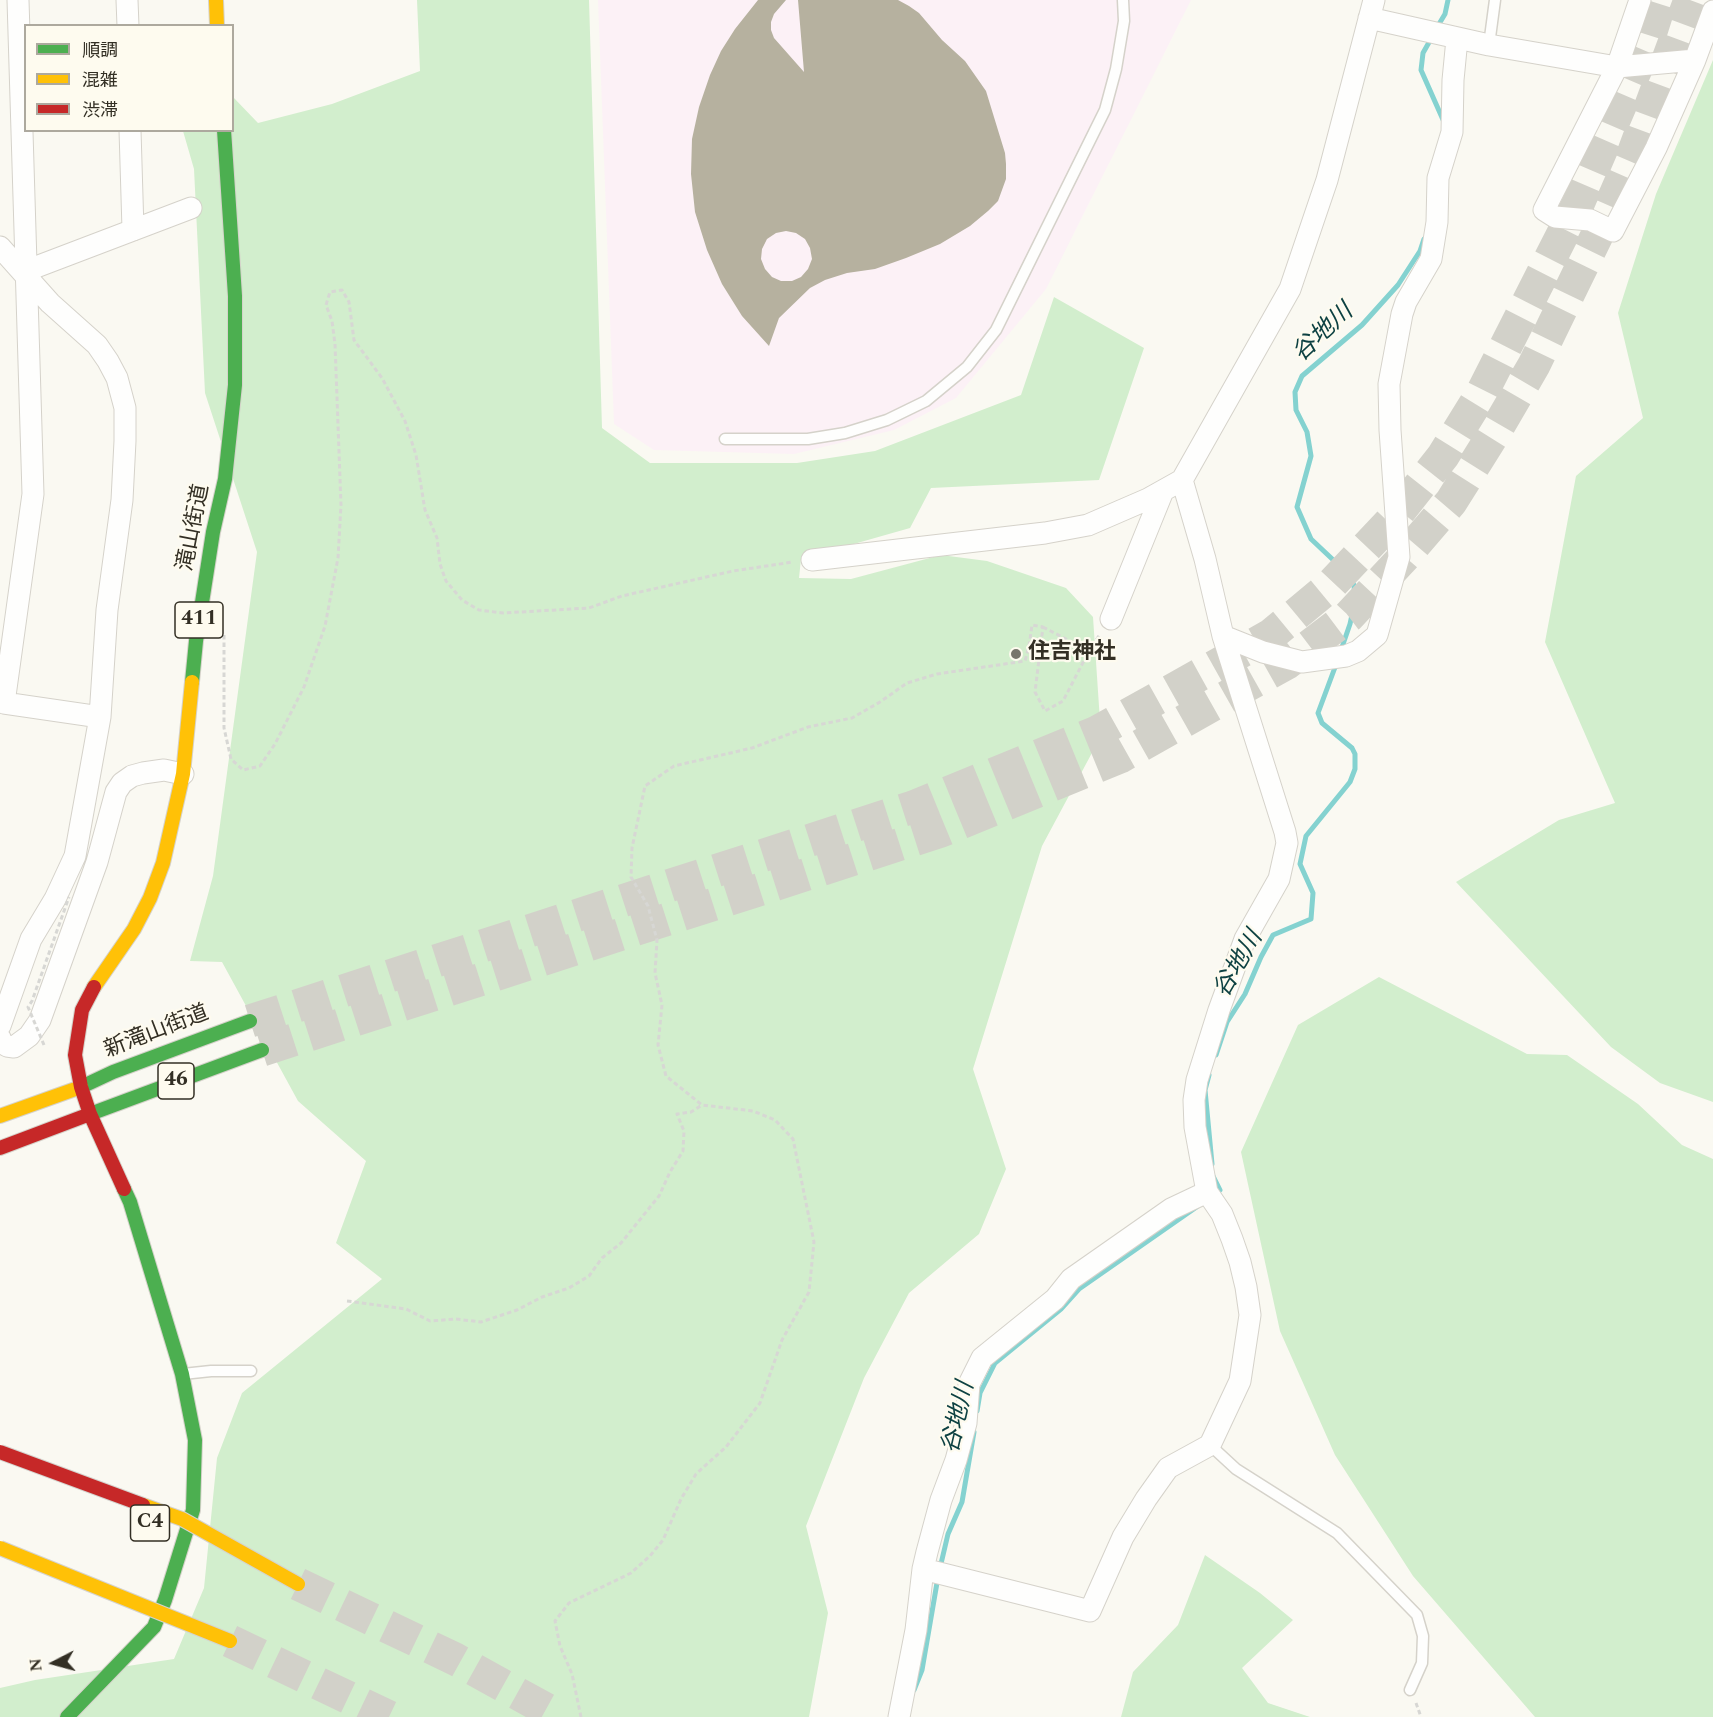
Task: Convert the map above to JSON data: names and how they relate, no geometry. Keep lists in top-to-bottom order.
{
  "streets": {
    "main road": [
      "滝山街道",
      "411",
      "新滝山街道",
      "46",
      "C4"
    ]
  },
  "crossings": [
    ["滝山街道", "新滝山街道"],
    ["滝山街道", "46"]
  ],
  "water": ["谷地川"],
  "places": ["住吉神社"],
  "legend": ["順調", "混雑", "渋滞"],
  "north": "left"
}
